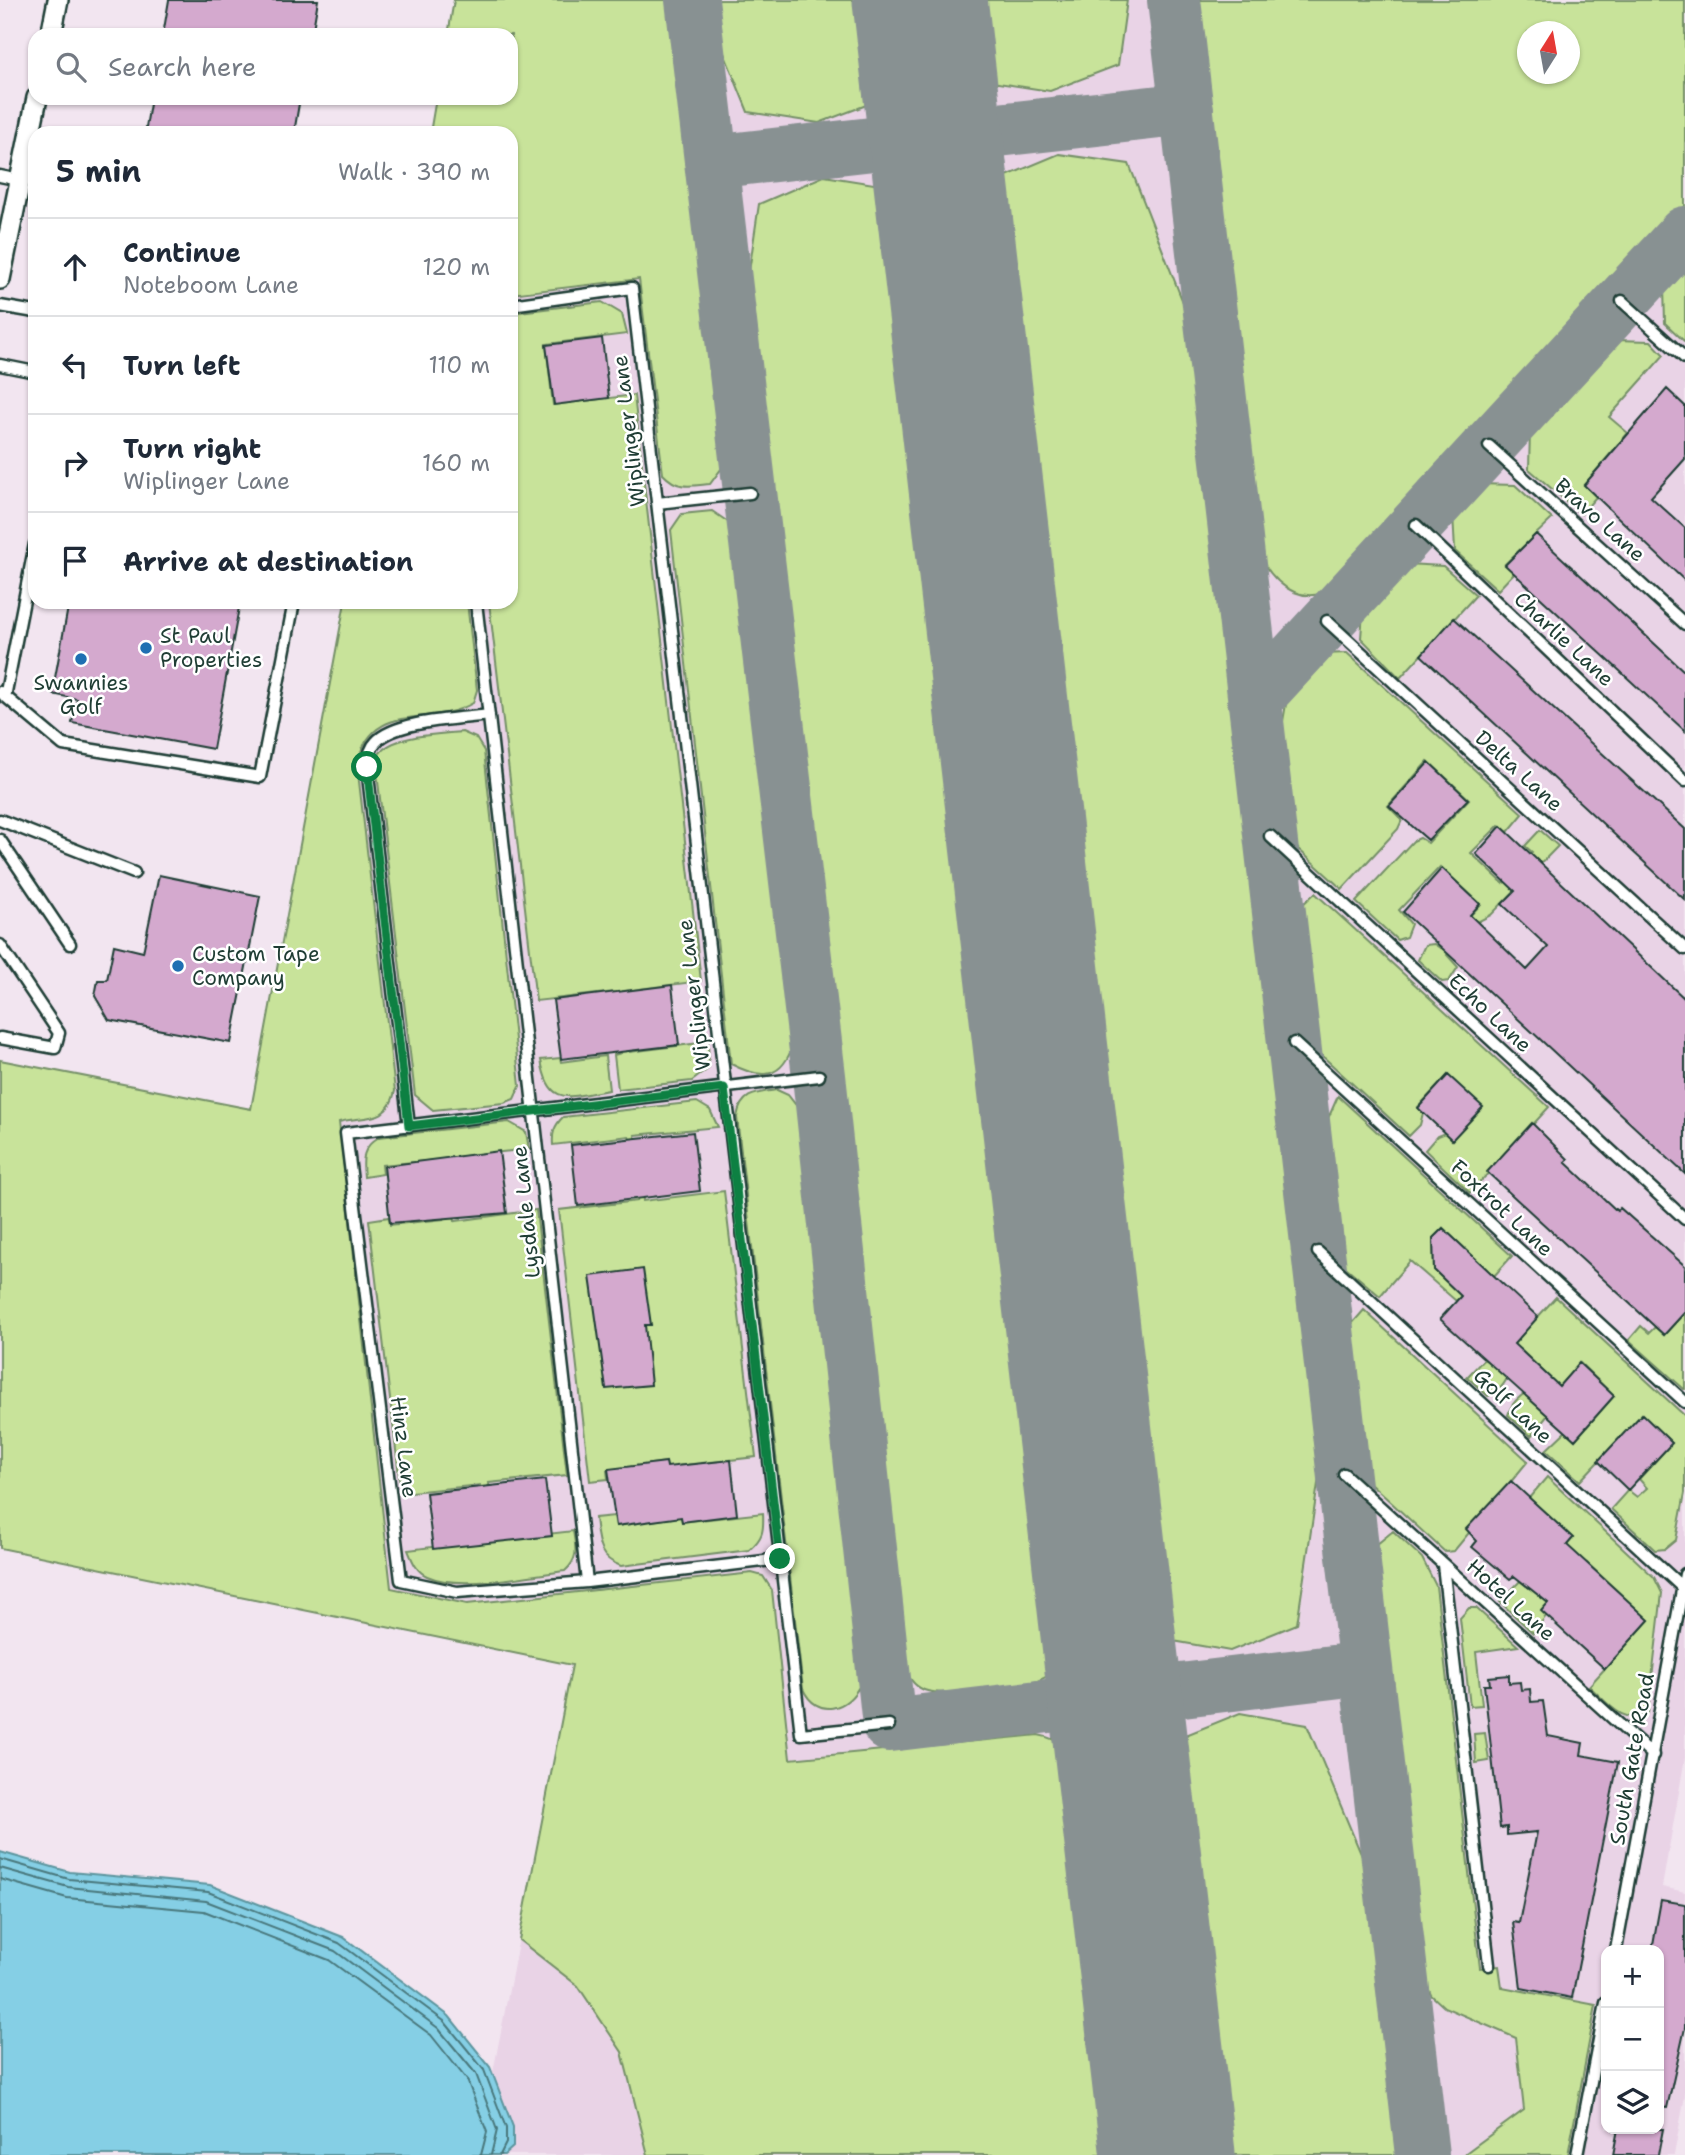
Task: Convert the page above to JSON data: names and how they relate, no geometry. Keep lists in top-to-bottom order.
{
  "streets": {
    "lane": [
      "Wiplinger Lane",
      "Bravo Lane",
      "Charlie Lane",
      "Delta Lane",
      "Echo Lane",
      "Foxtrot Lane",
      "Lysdale Lane",
      "Golf Lane",
      "Hinz Lane",
      "Hotel Lane",
      "South Gate Road"
    ]
  },
  "crossings": [
    ["Lysdale Lane", "Hinz Lane"],
    ["Golf Lane", "South Gate Road"],
    ["Hotel Lane", "South Gate Road"]
  ],
  "places": ["St Paul Properties", "Swannies Golf", "Custom Tape Company"],
  "north": "top",
  "page": {
    "search": "Search here",
    "heading": ["5 min", "Walk · 390 m"],
    "list": [
      ["Continue", "Noteboom Lane", "120 m"],
      ["Turn left", "110 m"],
      ["Turn right", "Wiplinger Lane", "160 m"],
      "Arrive at destination"
    ],
    "map_buttons": ["+", "−"]
  }
}
